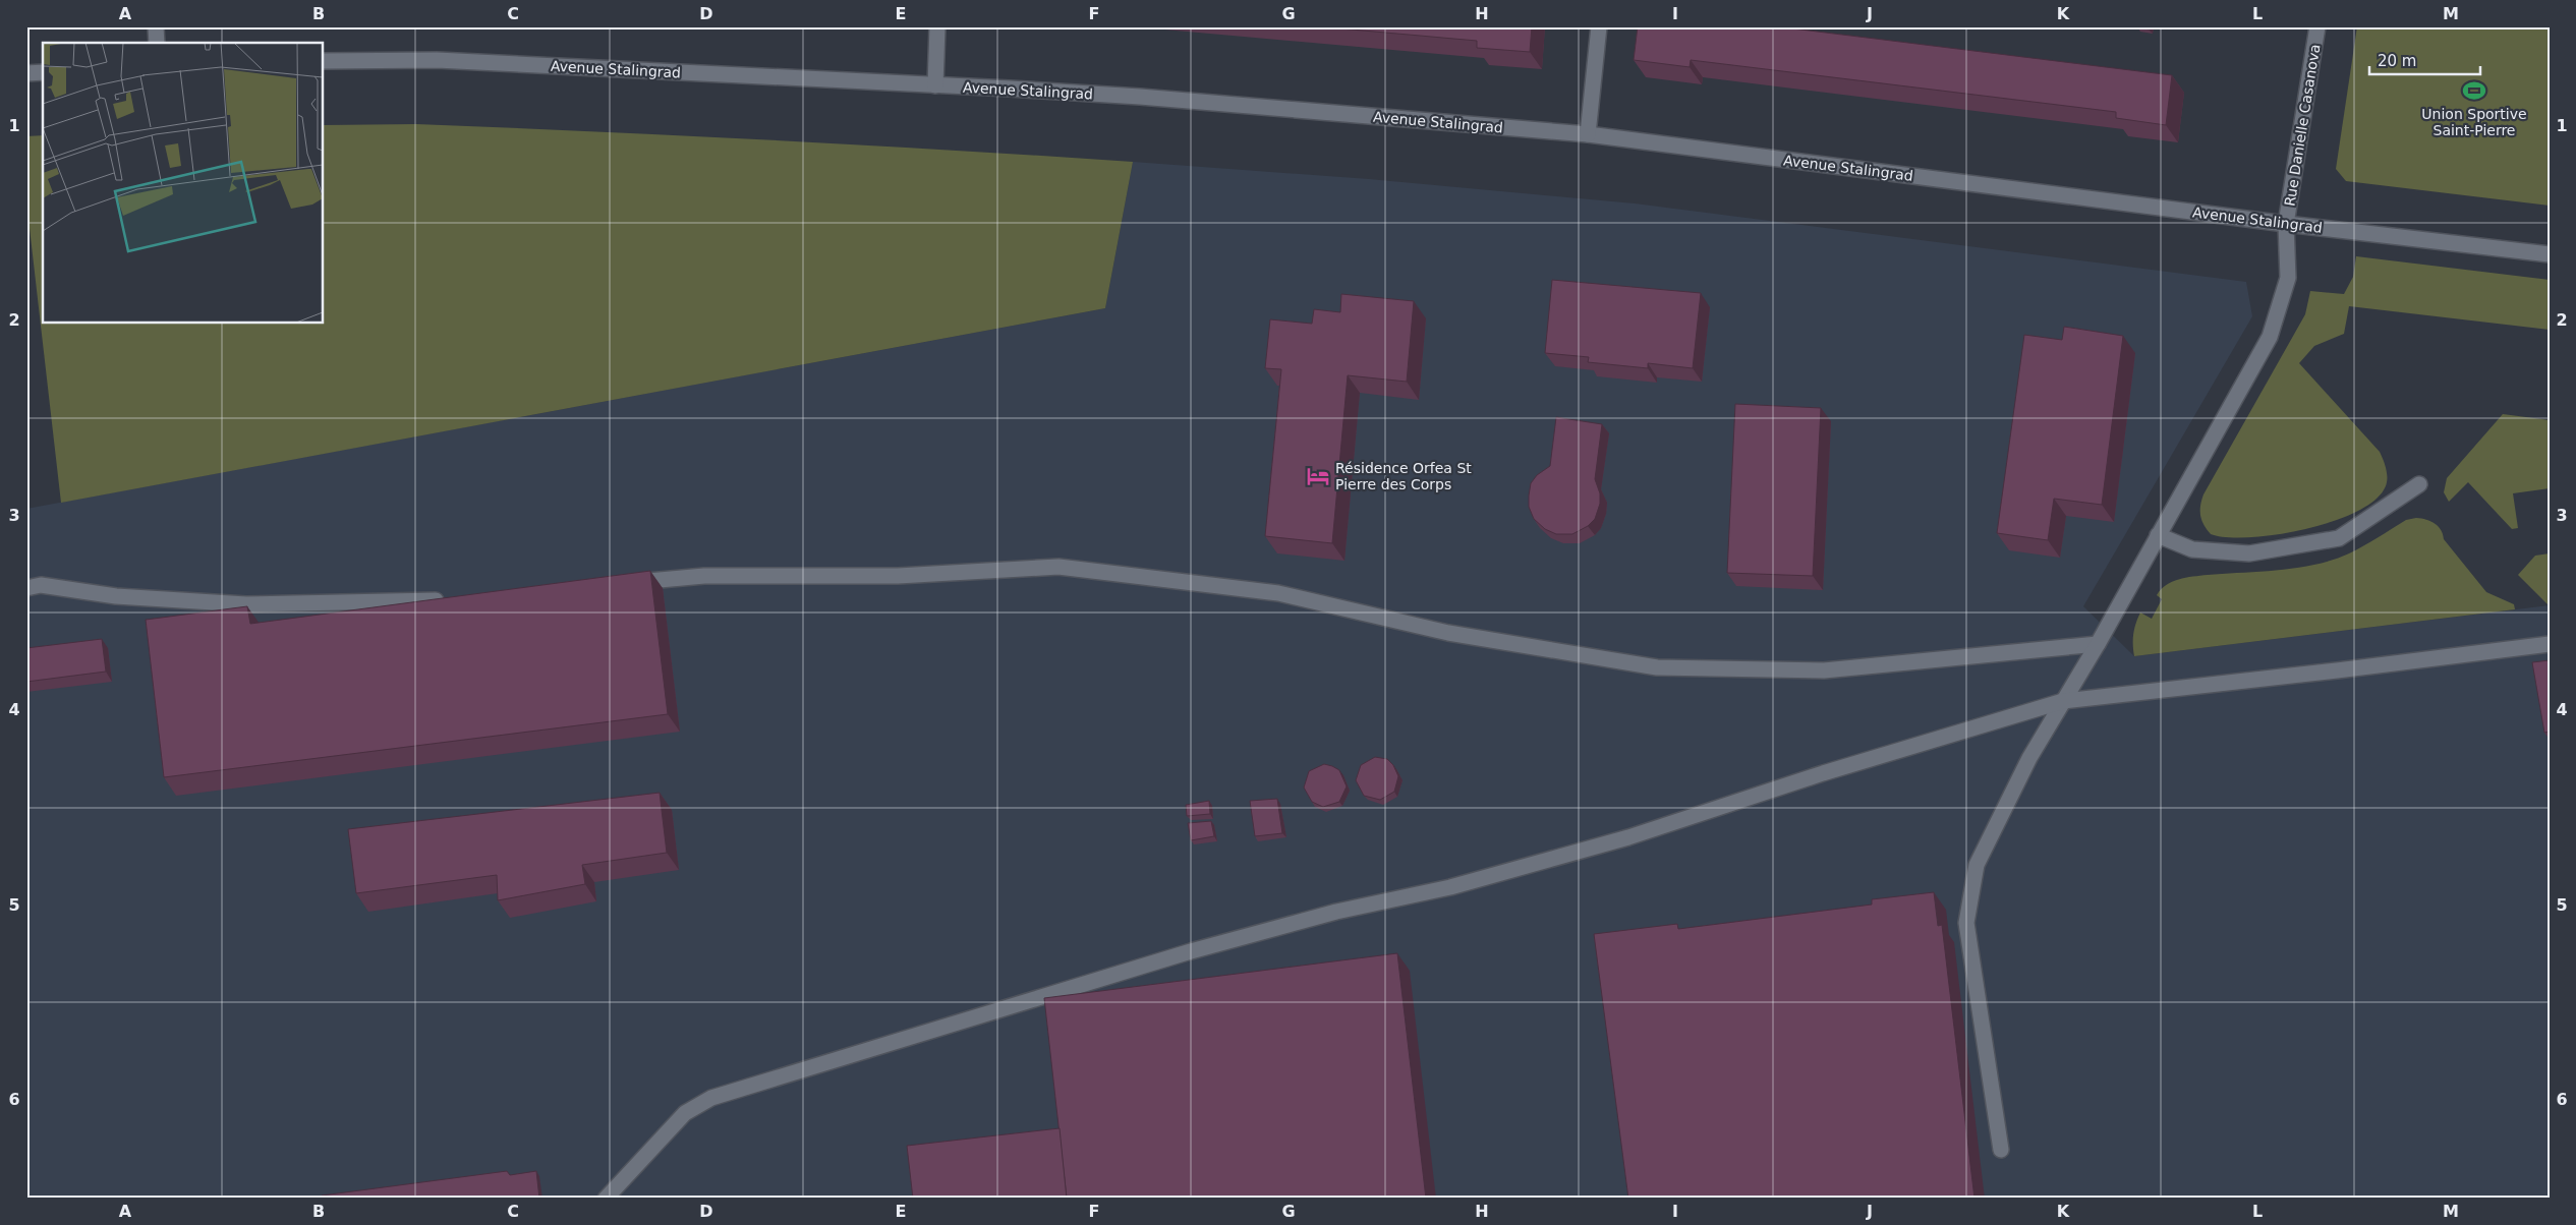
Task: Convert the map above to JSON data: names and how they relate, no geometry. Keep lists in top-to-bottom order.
{
  "streets": {
    "street": ["Avenue Stalingrad", "Rue Danielle Casanova"]
  },
  "crossings": [
    ["Avenue Stalingrad", "Rue Danielle Casanova"]
  ],
  "places": {
    "sports": ["Union Sportive Saint-Pierre"],
    "hotel": ["Résidence Orfea St Pierre des Corps"]
  },
  "scale_bar": "20 m",
  "grid": {
    "columns": [
      "A",
      "B",
      "C",
      "D",
      "E",
      "F",
      "G",
      "H",
      "I",
      "J",
      "K",
      "L",
      "M"
    ],
    "rows": [
      "1",
      "2",
      "3",
      "4",
      "5",
      "6"
    ]
  }
}
